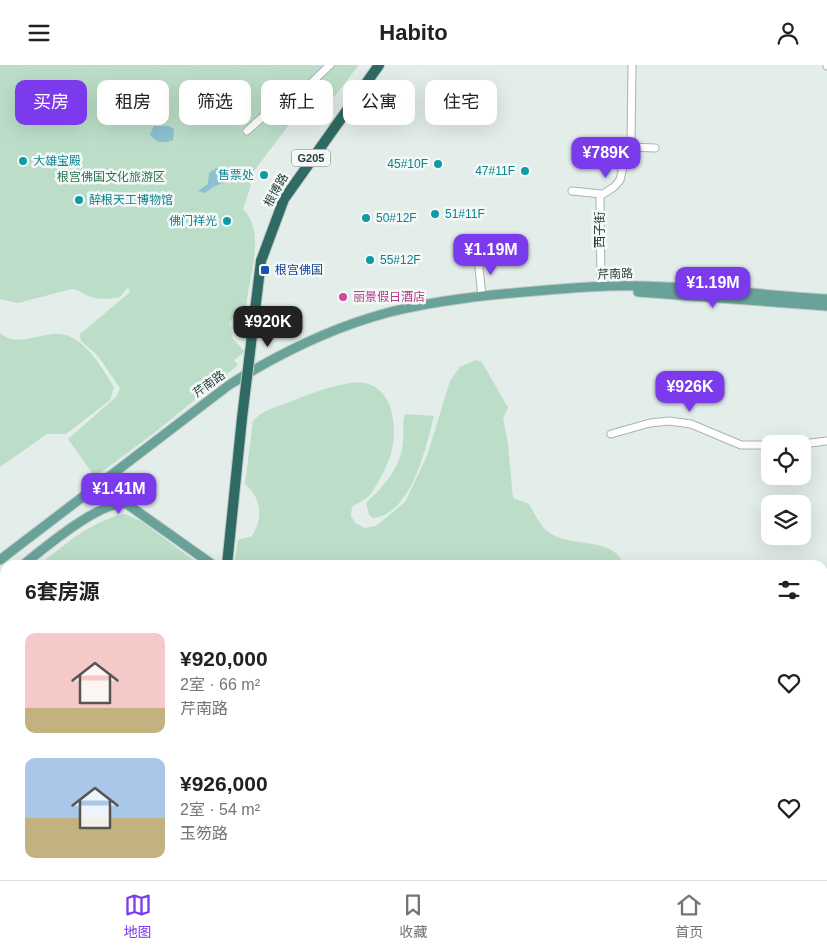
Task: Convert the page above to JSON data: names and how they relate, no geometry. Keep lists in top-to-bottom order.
{
  "streets": {
    "highway": ["G205", "根博路"],
    "main road": ["芹南路"],
    "street": ["西子街"]
  },
  "crossings": [
    ["西子街", "芹南路"]
  ],
  "parks": ["根宫佛国文化旅游区"],
  "places": {
    "other": [
      "大雄宝殿",
      "45#10F",
      "47#11F",
      "售票处",
      "醉根天工博物馆",
      "51#11F",
      "50#12F",
      "佛门祥光",
      "55#12F",
      "丽景假日酒店"
    ],
    "transit": ["根宫佛国"]
  },
  "page": {
    "header": "Habito",
    "chip": [
      "买房",
      "租房",
      "筛选",
      "新上",
      "公寓",
      "住宅"
    ],
    "price": [
      "¥789K",
      "¥1.19M",
      "¥1.19M",
      "¥920K",
      "¥926K",
      "¥1.41M"
    ],
    "heading": "6套房源",
    "list": [
      {
        "name": "¥920,000",
        "note": "2室 · 66 m² · 芹南路"
      },
      {
        "name": "¥926,000",
        "note": "2室 · 54 m² · 玉笏路"
      }
    ],
    "tabs": ["地图", "收藏", "首页"]
  }
}
